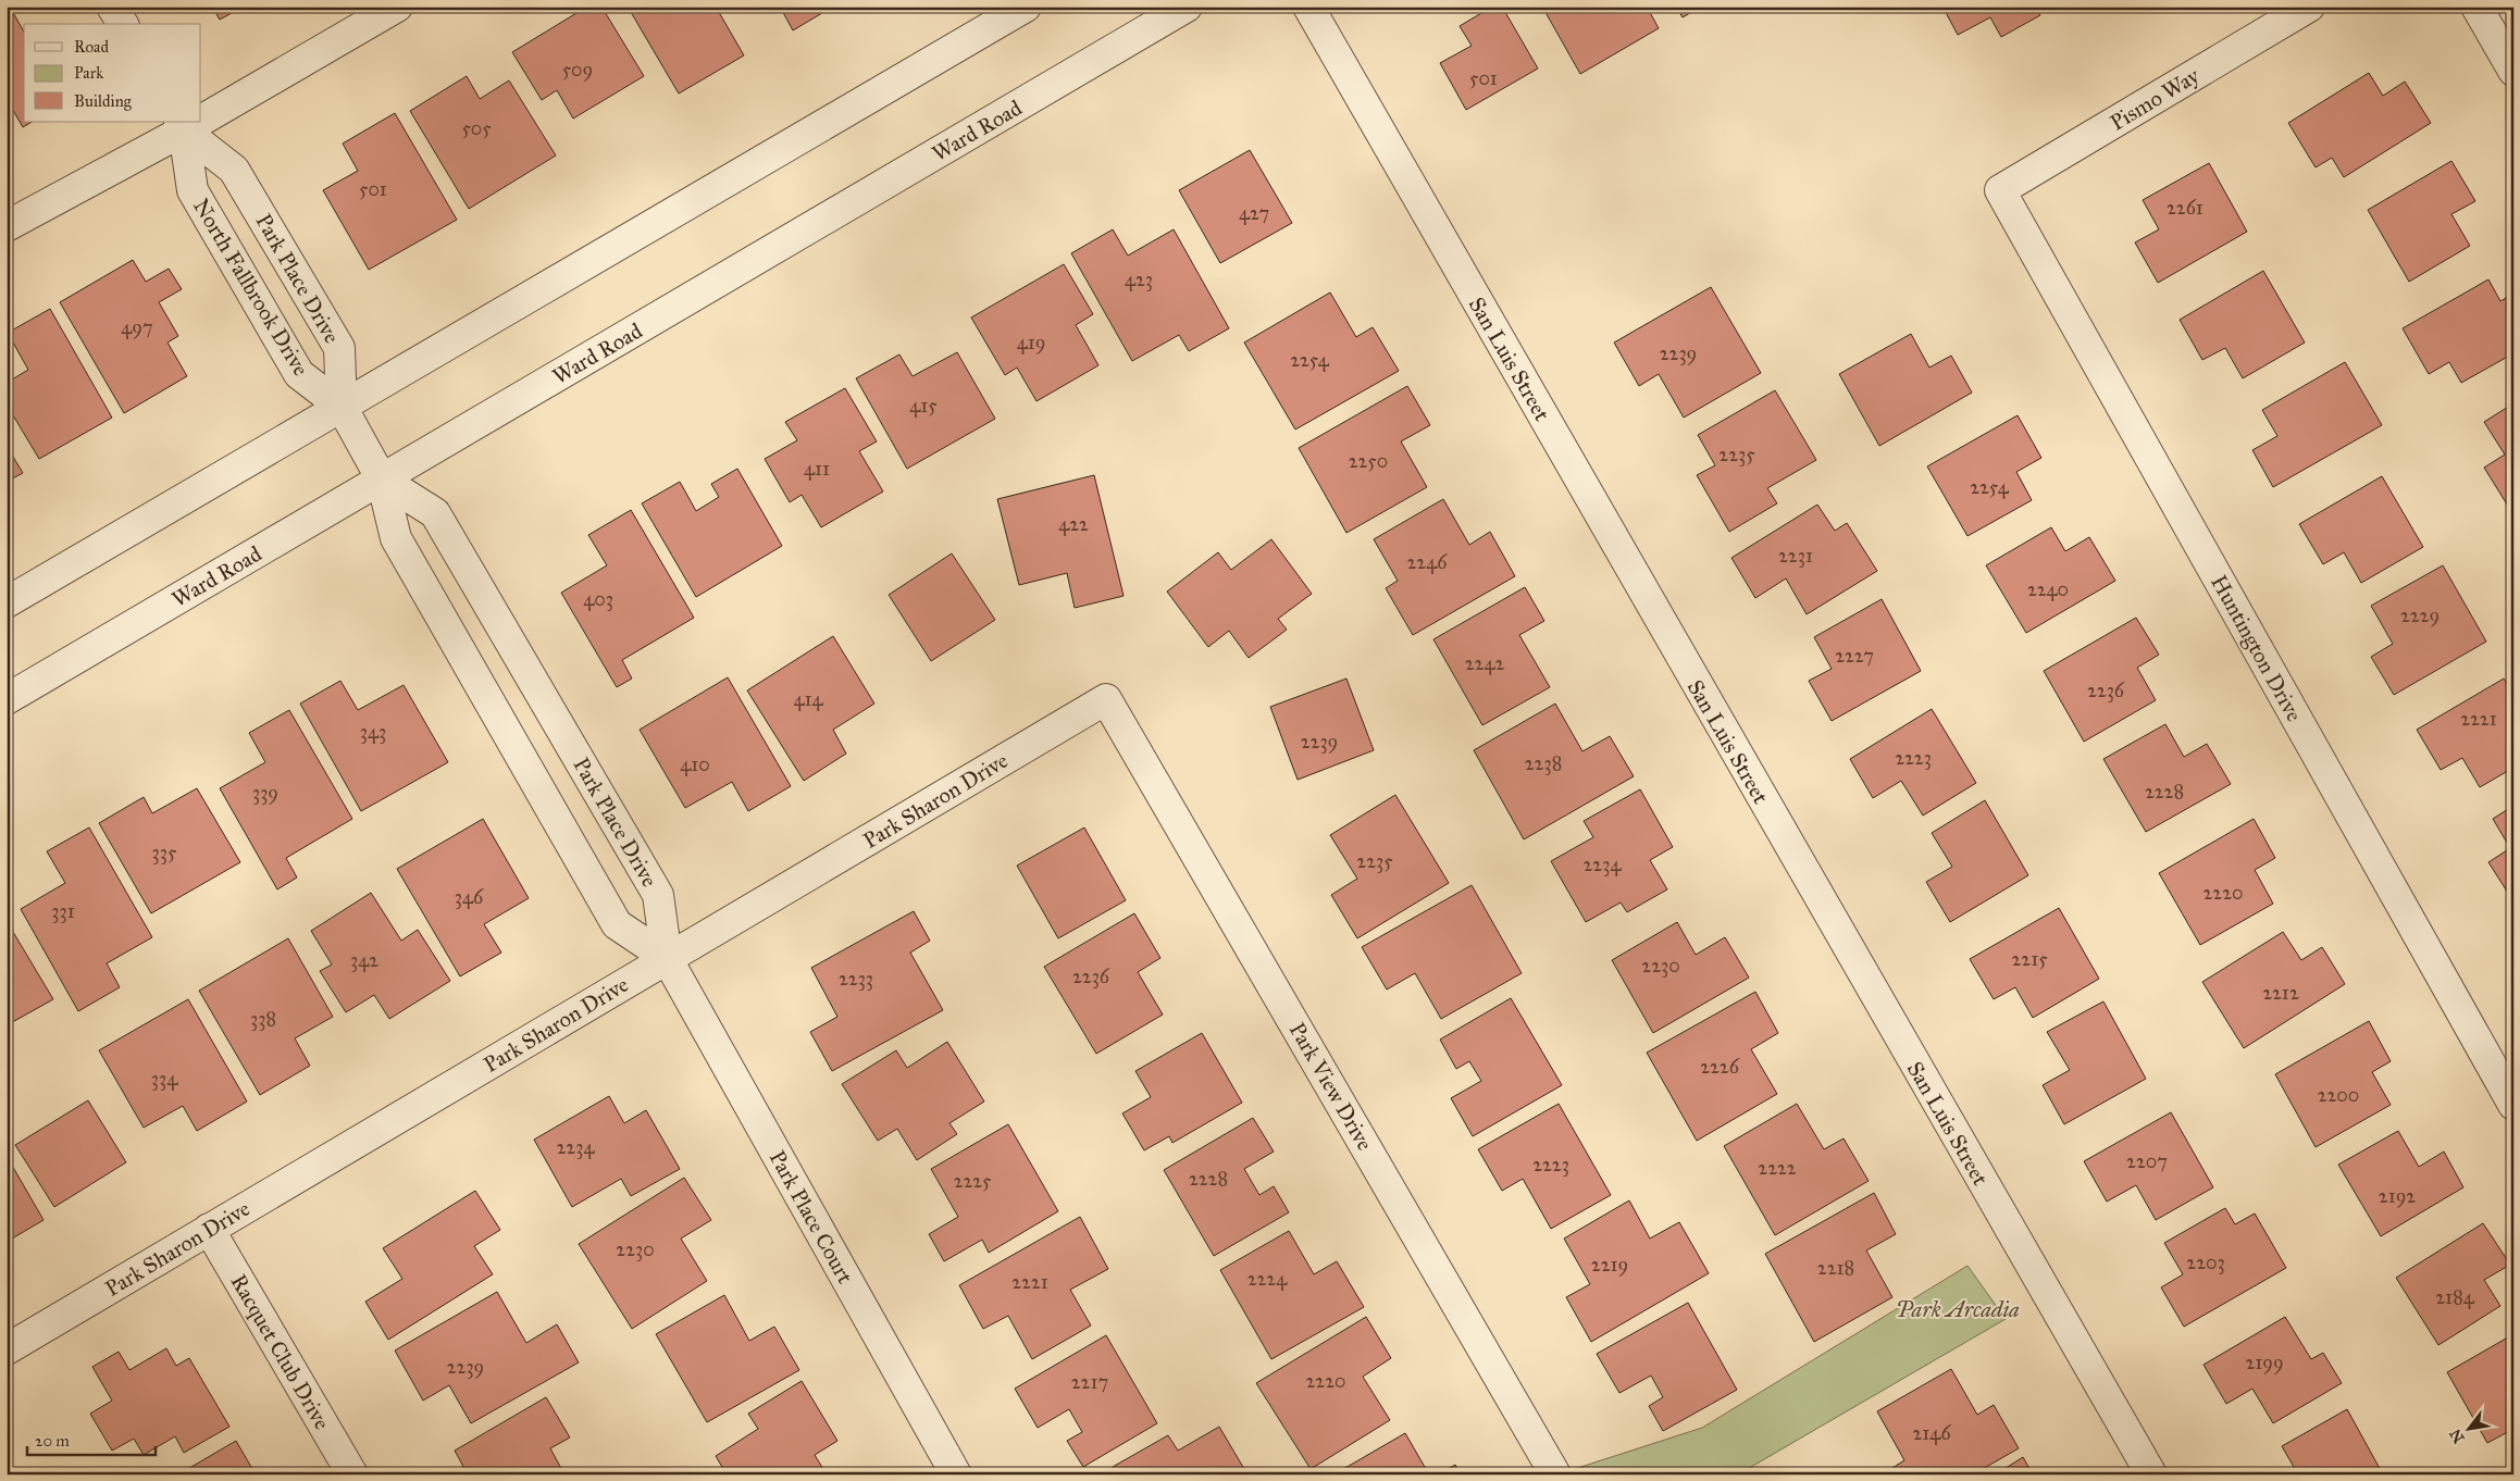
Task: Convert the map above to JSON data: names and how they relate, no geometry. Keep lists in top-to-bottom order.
{
  "streets": {
    "street": [
      "Pismo Way",
      "Ward Road",
      "Park Place Drive",
      "North Fallbrook Drive",
      "San Luis Street",
      "Huntington Drive",
      "Park Sharon Drive",
      "Park View Drive",
      "Park Place Court",
      "Racquet Club Drive"
    ]
  },
  "crossings": [
    ["Pismo Way", "Huntington Drive"],
    ["Ward Road", "Park Place Drive"],
    ["Park Place Drive", "North Fallbrook Drive"],
    ["Park Place Drive", "Park Sharon Drive"],
    ["Park Place Drive", "Park Place Court"],
    ["Park Sharon Drive", "Park View Drive"],
    ["Park Sharon Drive", "Park Place Court"],
    ["Park Sharon Drive", "Racquet Club Drive"]
  ],
  "parks": ["Park Arcadia"],
  "house_numbers": [
    "509",
    "501",
    "505",
    "501",
    "2261",
    "427",
    "423",
    "497",
    "419",
    "2239",
    "2254",
    "415",
    "2235",
    "2250",
    "411",
    "2254",
    "422",
    "2231",
    "2246",
    "2240",
    "403",
    "2229",
    "2227",
    "2242",
    "2236",
    "414",
    "2221",
    "343",
    "2239",
    "2223",
    "2238",
    "410",
    "2228",
    "339",
    "335",
    "2235",
    "2234",
    "2220",
    "346",
    "331",
    "2215",
    "342",
    "2230",
    "2236",
    "2233",
    "2212",
    "338",
    "2226",
    "334",
    "2200",
    "2234",
    "2207",
    "2223",
    "2222",
    "2228",
    "2225",
    "2192",
    "2230",
    "2203",
    "2219",
    "2218",
    "2224",
    "2221",
    "2184",
    "2199",
    "2239",
    "2220",
    "2217",
    "2146"
  ],
  "legend": ["Road", "Park", "Building"],
  "scale_bar": "20 m",
  "north": "bottom left"
}
